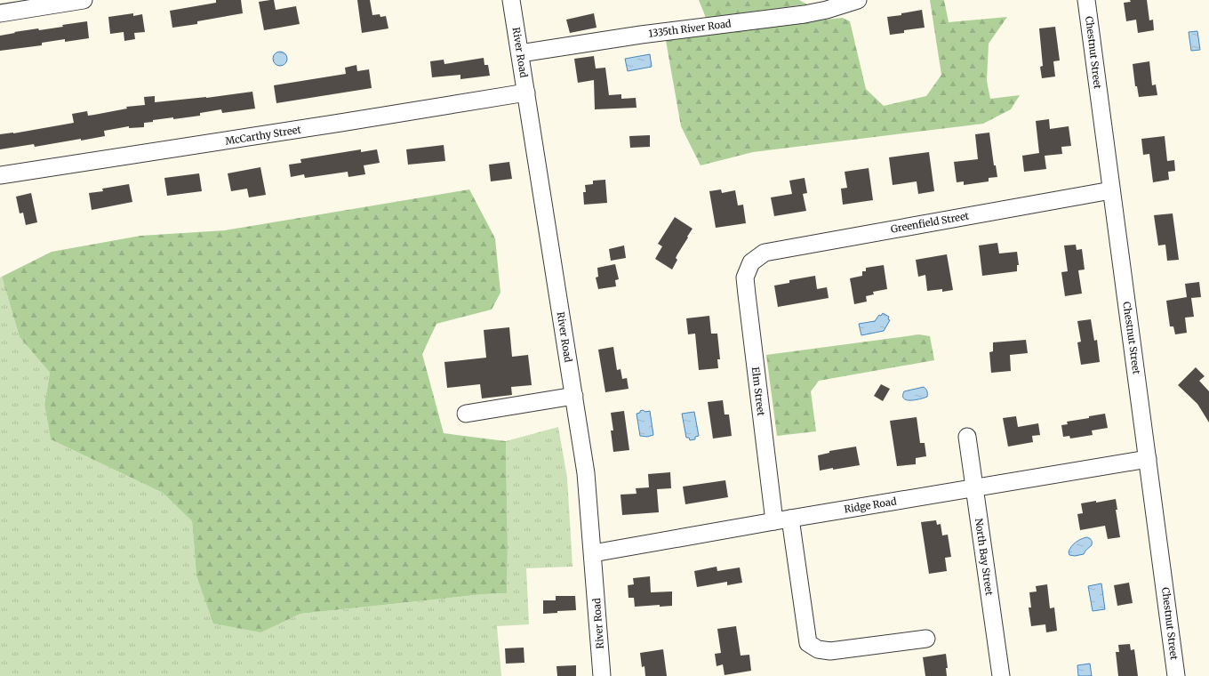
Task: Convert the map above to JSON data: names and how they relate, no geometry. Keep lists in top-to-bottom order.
{
  "streets": {
    "street": [
      "1335th River Road",
      "River Road",
      "Chestnut Street",
      "McCarthy Street",
      "Greenfield Street",
      "Elm Street",
      "Ridge Road",
      "North Bay Street"
    ]
  },
  "crossings": [
    ["1335th River Road", "River Road"],
    ["River Road", "McCarthy Street"],
    ["River Road", "Ridge Road"],
    ["Chestnut Street", "Greenfield Street"],
    ["Chestnut Street", "Ridge Road"],
    ["Greenfield Street", "Elm Street"],
    ["Elm Street", "Ridge Road"],
    ["Ridge Road", "North Bay Street"]
  ]
}
